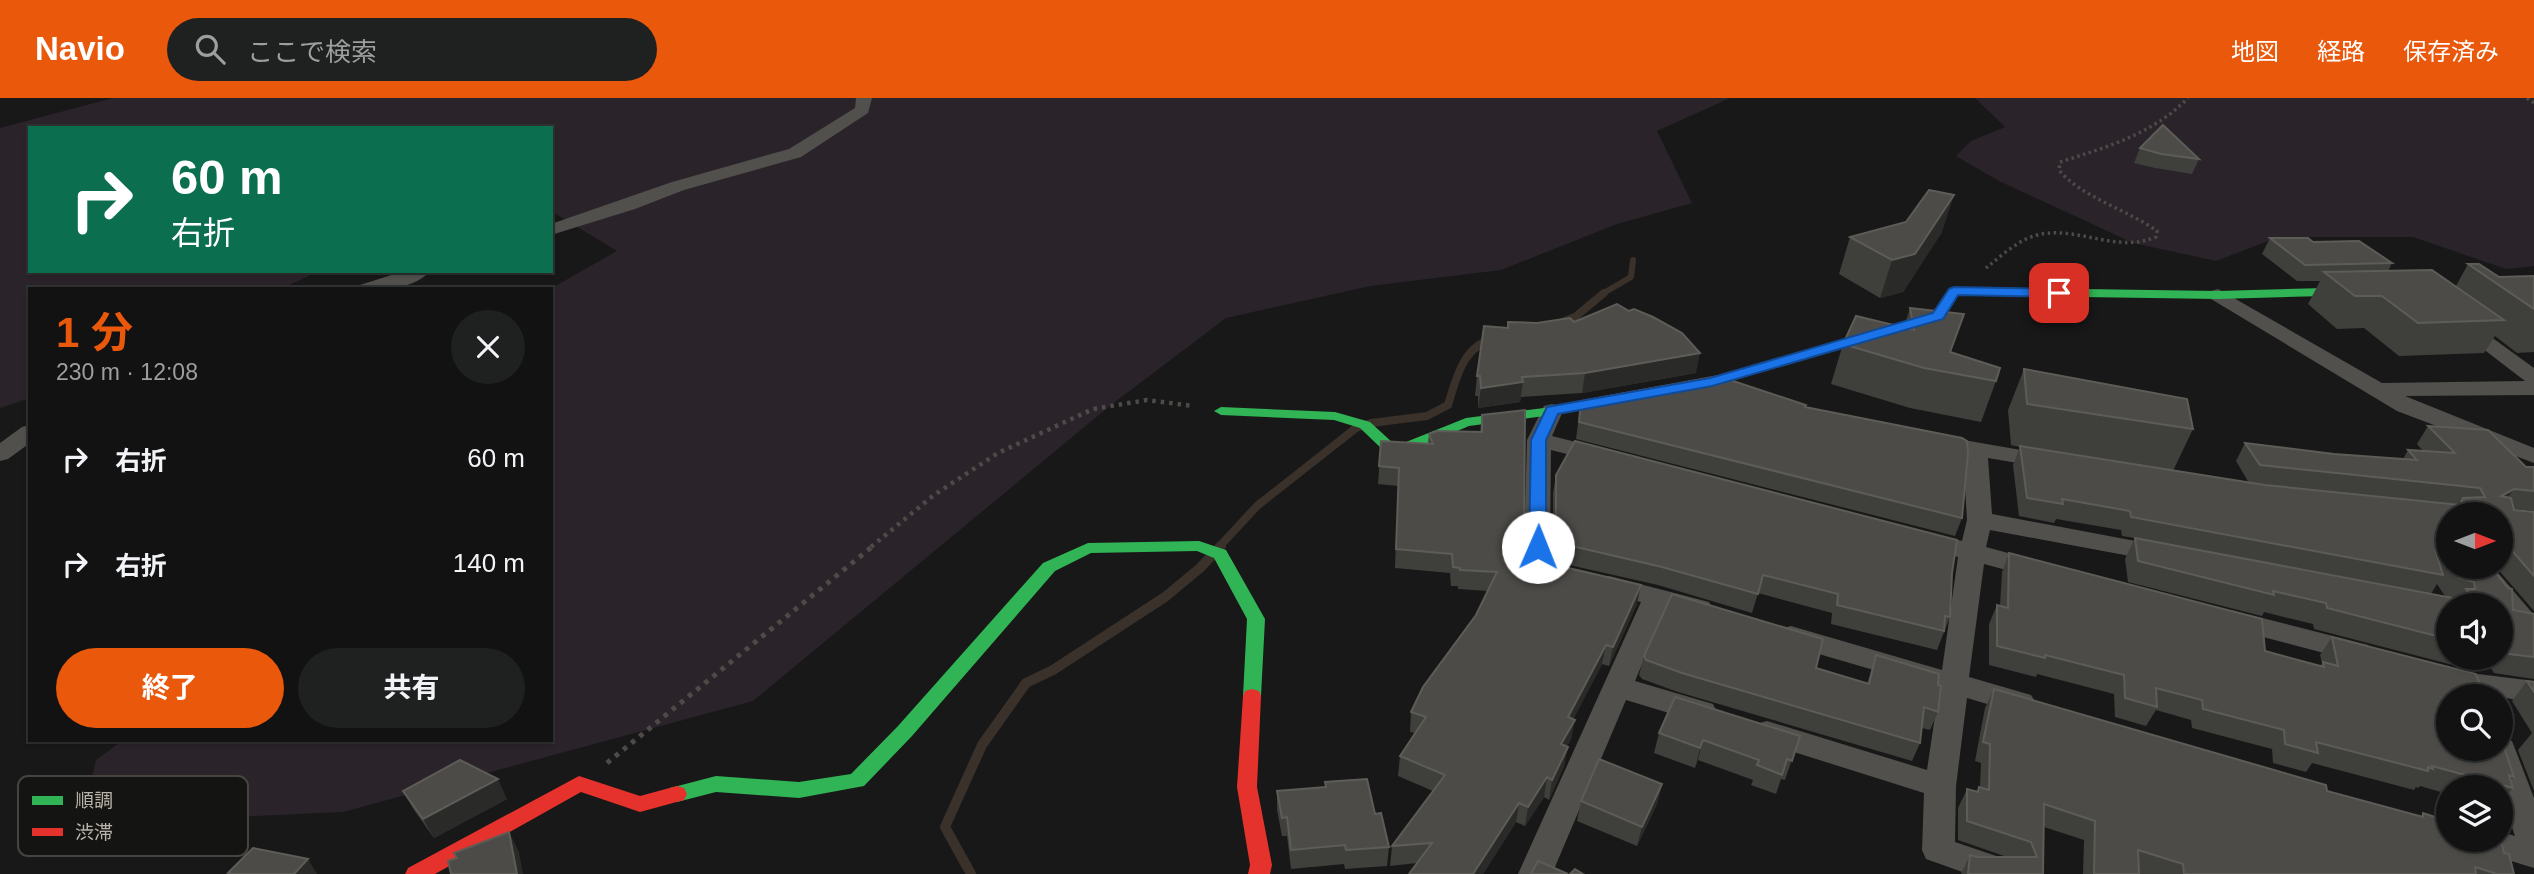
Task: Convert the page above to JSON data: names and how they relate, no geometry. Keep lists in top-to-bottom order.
{
  "legend": ["順調", "渋滞"],
  "north": "right",
  "page": {
    "header": "Navio",
    "search": "ここで検索",
    "nav": ["地図", "経路", "保存済み"],
    "turn": ["60 m", "右折"],
    "heading": ["1 分", "230 m · 12:08"],
    "list": [
      {
        "name": "右折",
        "value": "60 m"
      },
      {
        "name": "右折",
        "value": "140 m"
      }
    ],
    "buttons": ["終了", "共有"]
  }
}
